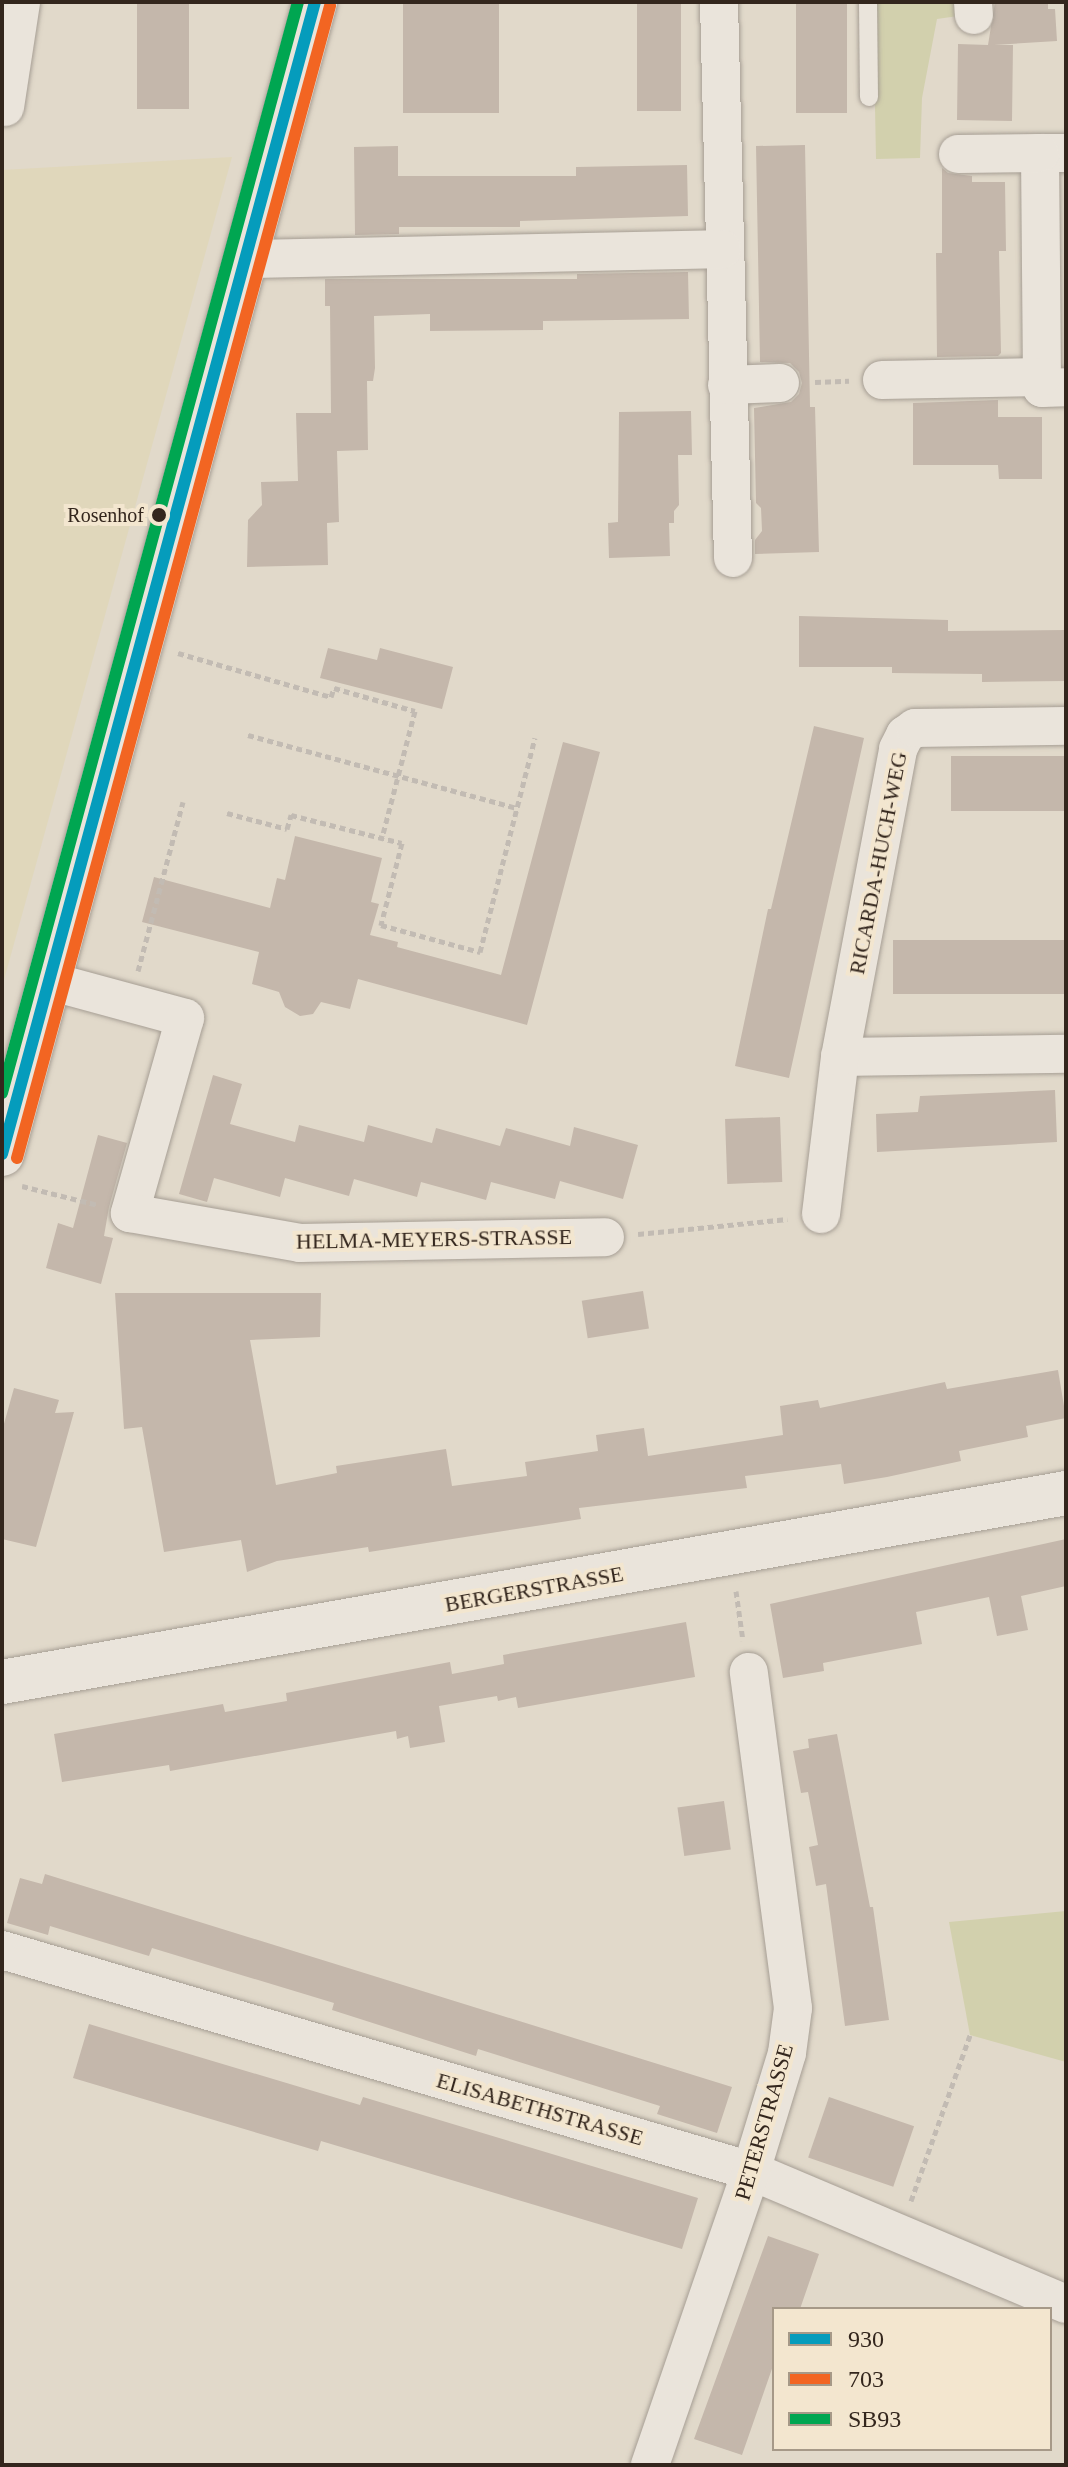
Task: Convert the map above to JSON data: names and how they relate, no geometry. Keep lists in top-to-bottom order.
{
  "streets": {
    "main road": ["BERGERSTRASSE"],
    "street": [
      "RICARDA-HUCH-WEG",
      "HELMA-MEYERS-STRASSE",
      "ELISABETHSTRASSE",
      "PETERSTRASSE"
    ]
  },
  "crossings": [
    ["ELISABETHSTRASSE", "PETERSTRASSE"]
  ],
  "places": ["Rosenhof"],
  "lines": ["transit line 930", "transit line SB93", "transit line 703"],
  "legend": ["930", "703", "SB93"]
}
